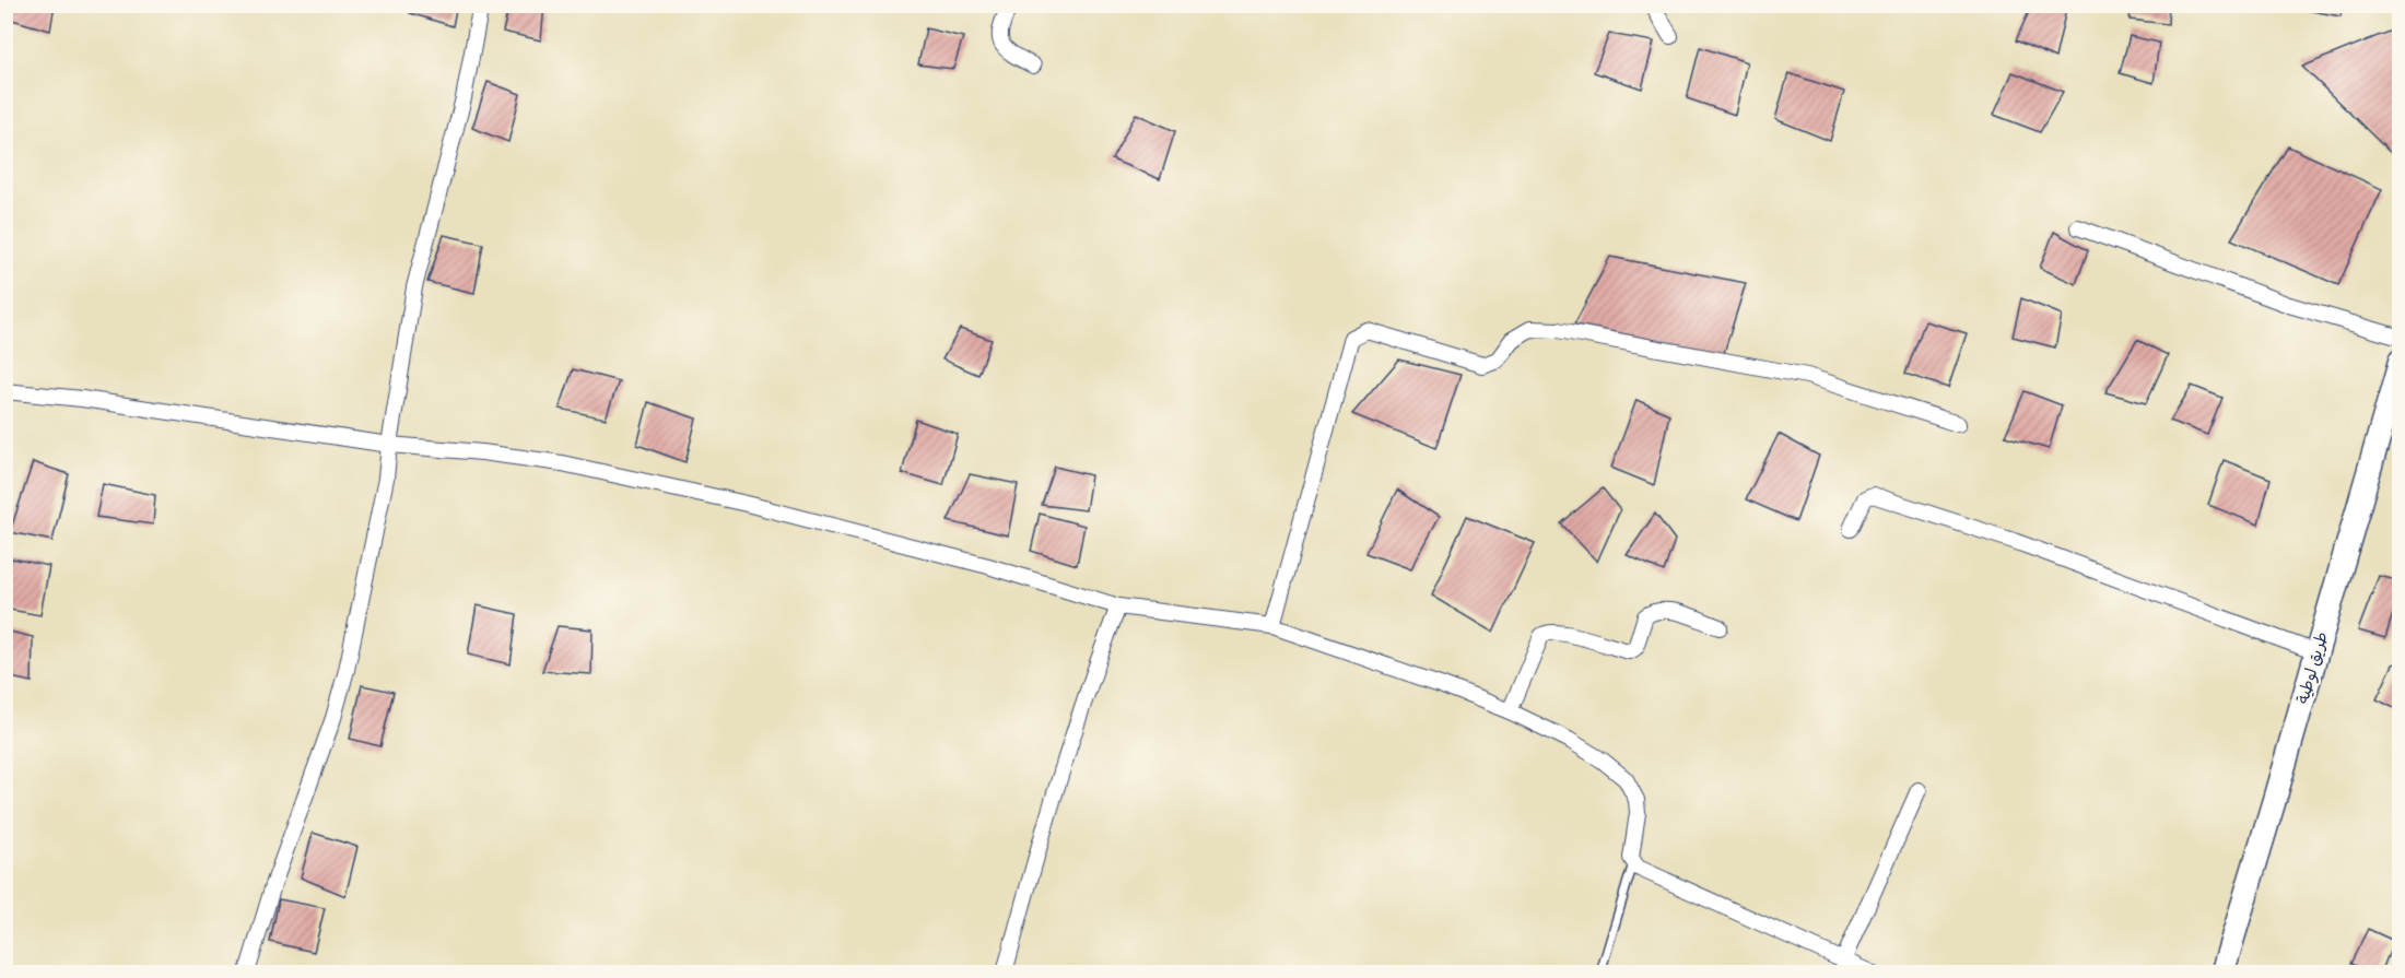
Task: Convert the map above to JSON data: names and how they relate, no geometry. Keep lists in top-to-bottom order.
{
  "streets": {
    "main road": ["طريق لوطية"]
  }
}
